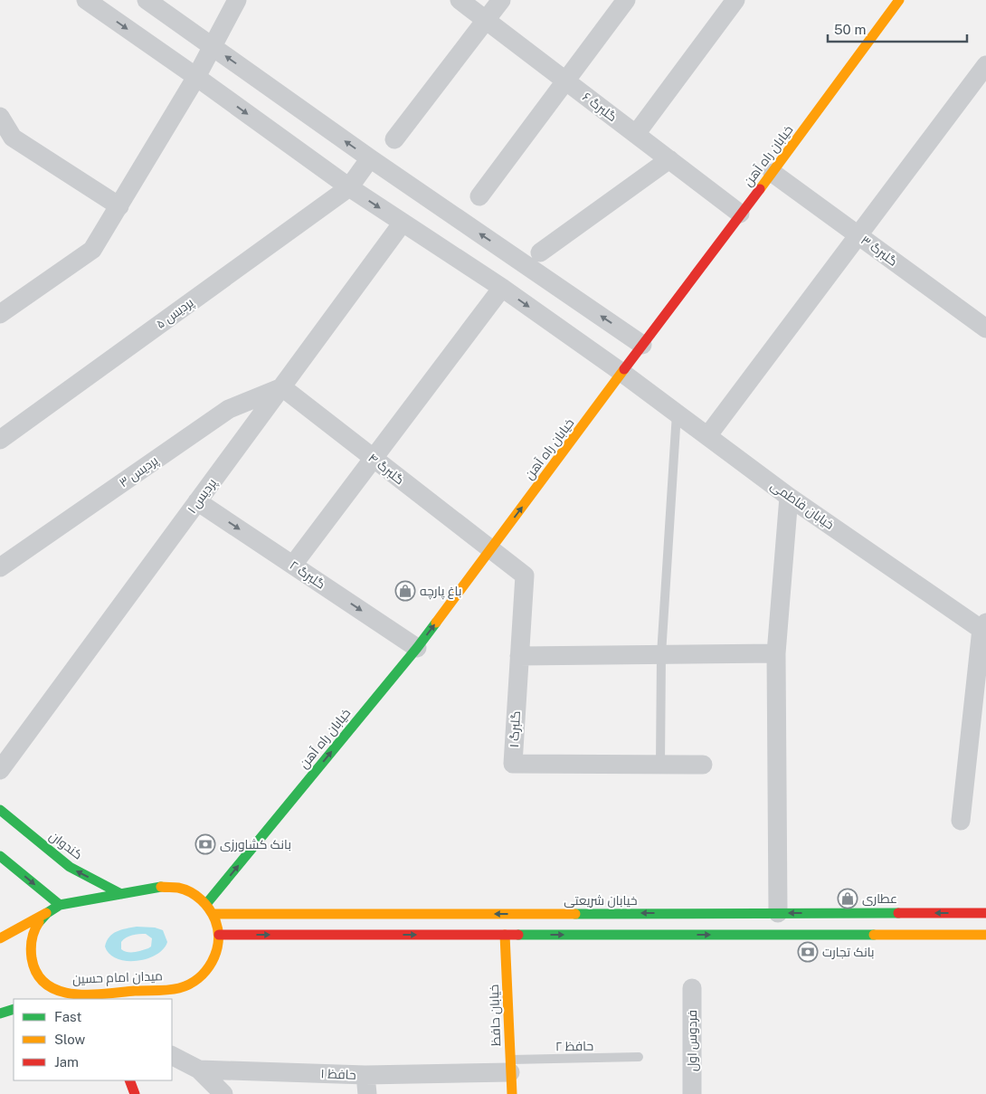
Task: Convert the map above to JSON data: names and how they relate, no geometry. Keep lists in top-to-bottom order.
{
  "streets": {
    "street": [
      "گلبرگ ۶",
      "خیابان راه آهن",
      "گلبرگ ۳",
      "پردیس ۵",
      "گلبرگ ۴",
      "پردیس ۳",
      "پردیس ۱",
      "خیابان فاطمی",
      "گلبرگ ۲",
      "گلبرگ ۱",
      "کندوان",
      "خیابان شریعتی",
      "میدان امام حسین",
      "خیابان حافظ",
      "فردوس اول",
      "حافظ ۱"
    ],
    "lane": ["حافظ ۲"]
  },
  "crossings": [
    ["گلبرگ ۶", "خیابان راه آهن"],
    ["خیابان راه آهن", "گلبرگ ۳"],
    ["خیابان راه آهن", "گلبرگ ۴"],
    ["خیابان راه آهن", "خیابان فاطمی"],
    ["خیابان راه آهن", "گلبرگ ۲"],
    ["خیابان راه آهن", "گلبرگ ۱"],
    ["خیابان راه آهن", "کندوان"],
    ["خیابان راه آهن", "خیابان شریعتی"],
    ["خیابان راه آهن", "میدان امام حسین"],
    ["پردیس ۵", "خیابان فاطمی"],
    ["گلبرگ ۴", "پردیس ۳"],
    ["گلبرگ ۴", "پردیس ۱"],
    ["گلبرگ ۴", "گلبرگ ۱"],
    ["پردیس ۳", "پردیس ۱"],
    ["پردیس ۱", "خیابان فاطمی"],
    ["پردیس ۱", "گلبرگ ۲"],
    ["کندوان", "خیابان شریعتی"],
    ["کندوان", "میدان امام حسین"],
    ["خیابان شریعتی", "میدان امام حسین"],
    ["خیابان حافظ", "حافظ ۲"],
    ["خیابان حافظ", "حافظ ۱"],
    ["حافظ ۲", "حافظ ۱"]
  ],
  "one_way": ["خیابان راه آهن", "گلبرگ ۲"],
  "places": {
    "shop": ["باغ پارچه", "عطاری"],
    "bank": ["بانک کشاورزی", "بانک تجارت"]
  },
  "legend": ["Fast", "Slow", "Jam"],
  "scale_bar": "50 m"
}
